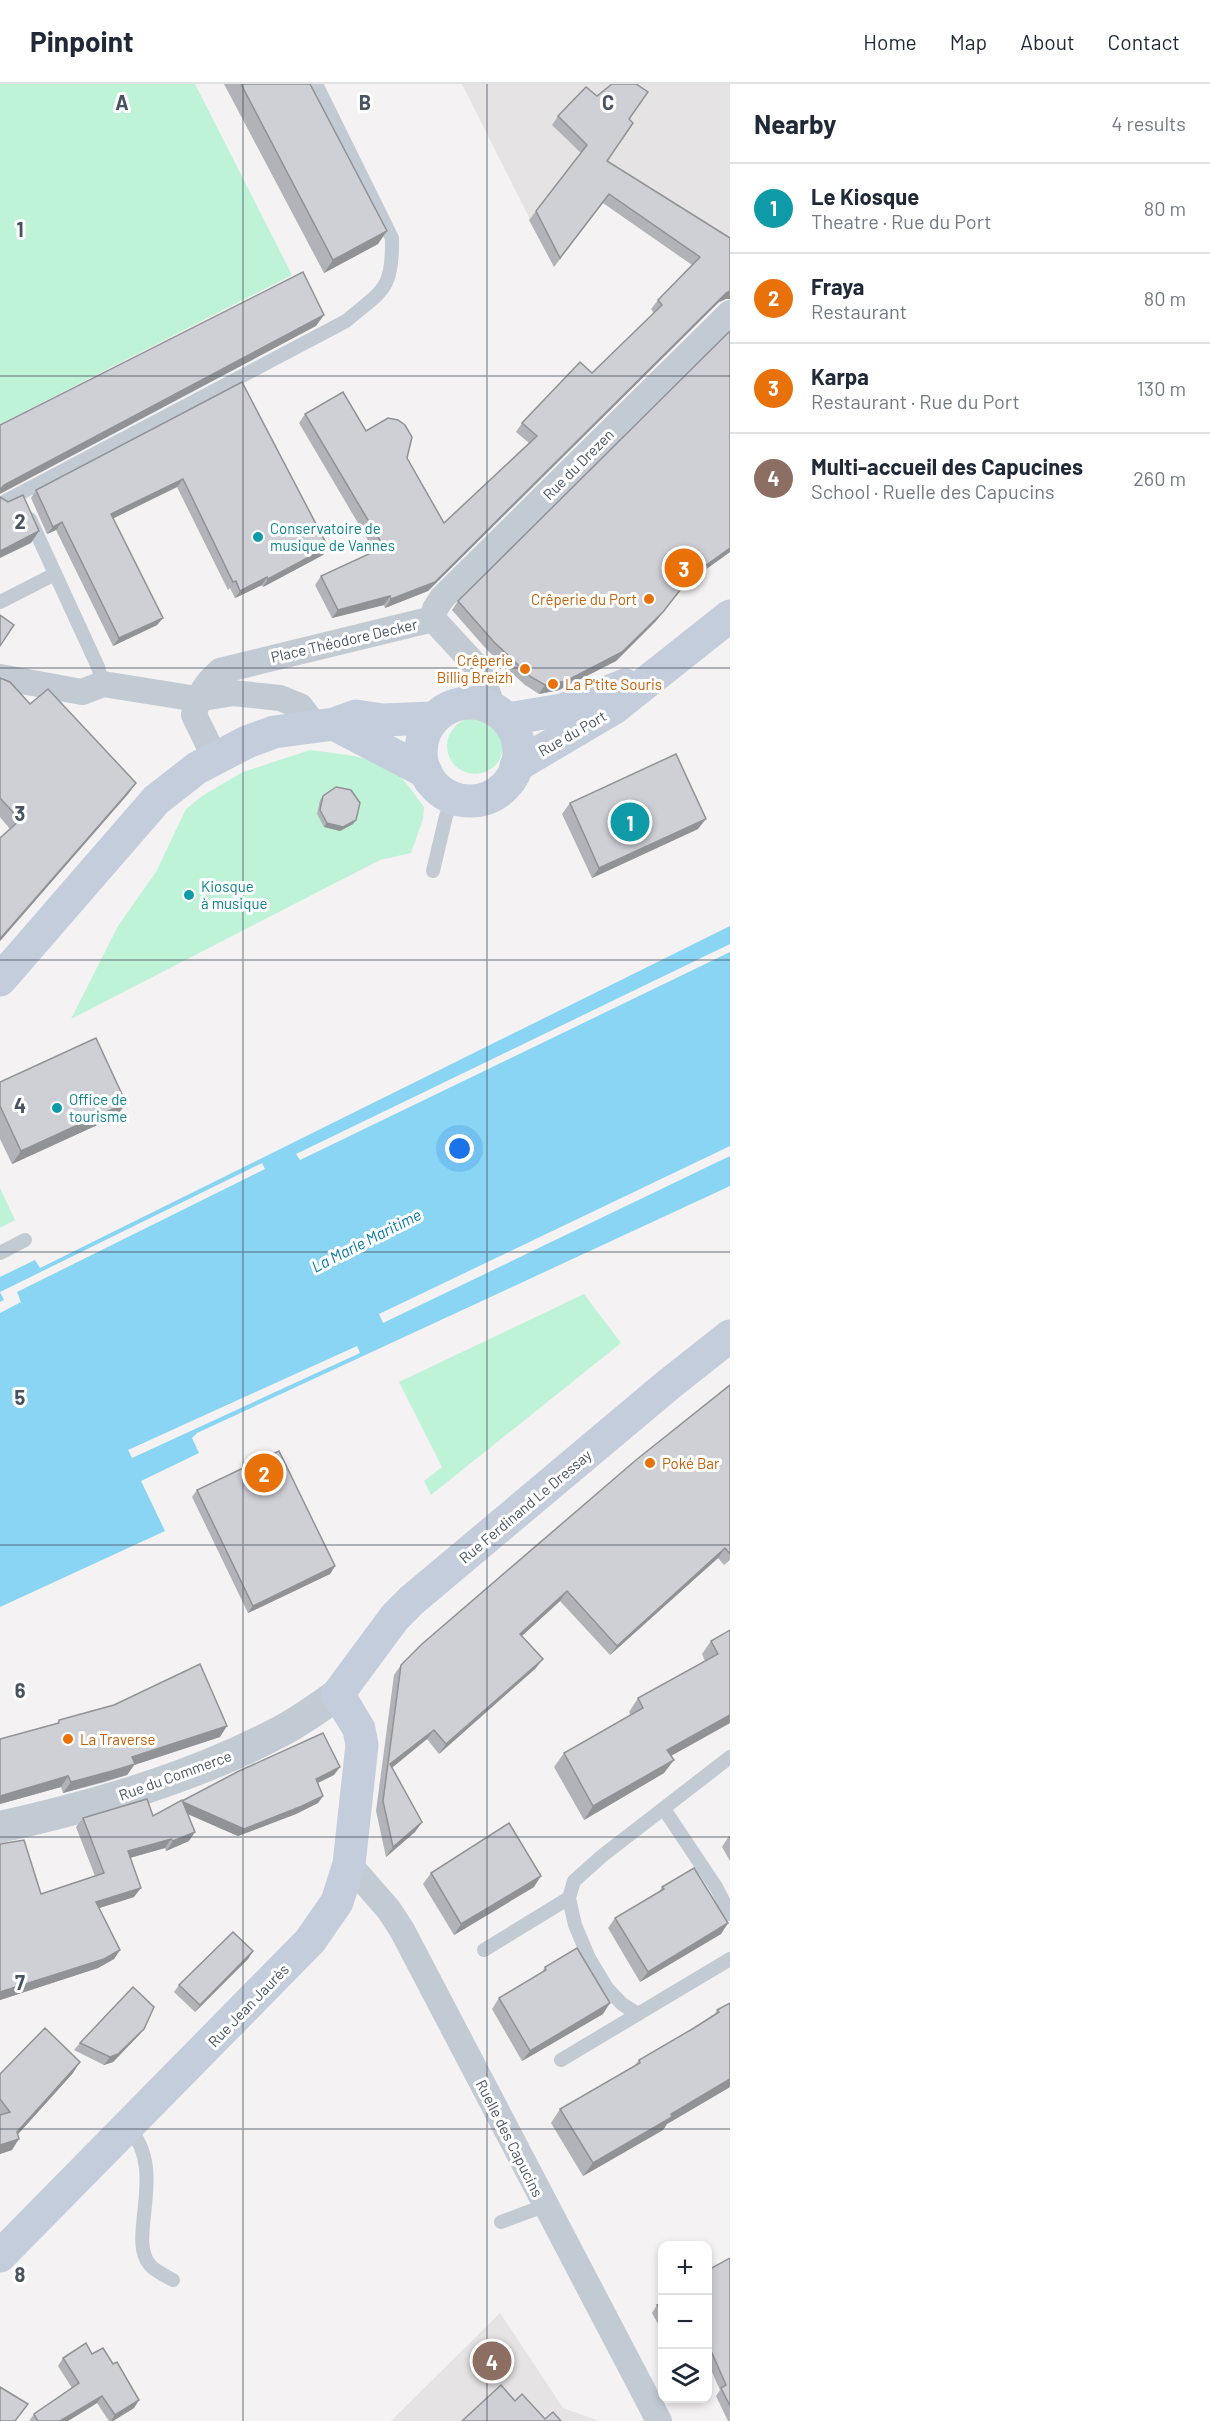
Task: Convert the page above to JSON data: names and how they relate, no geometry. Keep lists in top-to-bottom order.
{
  "streets": {
    "main road": ["Rue du Port", "Rue Ferdinand Le Dressay", "Rue Jean Jaurès"],
    "street": [
      "Rue du Drezen",
      "Place Théodore Decker",
      "Rue du Commerce",
      "Ruelle des Capucins"
    ]
  },
  "crossings": [
    ["Rue du Drezen", "Place Théodore Decker"],
    ["Place Théodore Decker", "Rue du Port"],
    ["Rue Ferdinand Le Dressay", "Rue du Commerce"],
    ["Rue Ferdinand Le Dressay", "Rue Jean Jaurès"],
    ["Rue du Commerce", "Rue Jean Jaurès"],
    ["Rue Jean Jaurès", "Ruelle des Capucins"]
  ],
  "water": ["La Marle Maritime"],
  "places": [
    "Conservatoire de musique de Vannes",
    "Crêperie du Port",
    "Crêperie Billig Breizh",
    "La P'tite Souris",
    "Kiosque à musique",
    "Office de tourisme",
    "Poké Bar",
    "La Traverse"
  ],
  "page": {
    "header": "Pinpoint",
    "nav": [
      "Home",
      "Map",
      "About",
      "Contact"
    ],
    "heading": ["Nearby", "4 results"],
    "list": [
      {
        "mark": "1",
        "name": "Le Kiosque",
        "note": "Theatre · Rue du Port",
        "value": "80 m"
      },
      {
        "mark": "2",
        "name": "Fraya",
        "note": "Restaurant",
        "value": "80 m"
      },
      {
        "mark": "3",
        "name": "Karpa",
        "note": "Restaurant · Rue du Port",
        "value": "130 m"
      },
      {
        "mark": "4",
        "name": "Multi-accueil des Capucines",
        "note": "School · Ruelle des Capucins",
        "value": "260 m"
      }
    ],
    "pins": [
      "3",
      "1",
      "2",
      "4"
    ],
    "map_buttons": ["+", "−"]
  },
  "grid": {
    "columns": ["A", "B", "C"],
    "rows": [
      "1",
      "2",
      "3",
      "4",
      "5",
      "6",
      "7",
      "8"
    ]
  }
}
